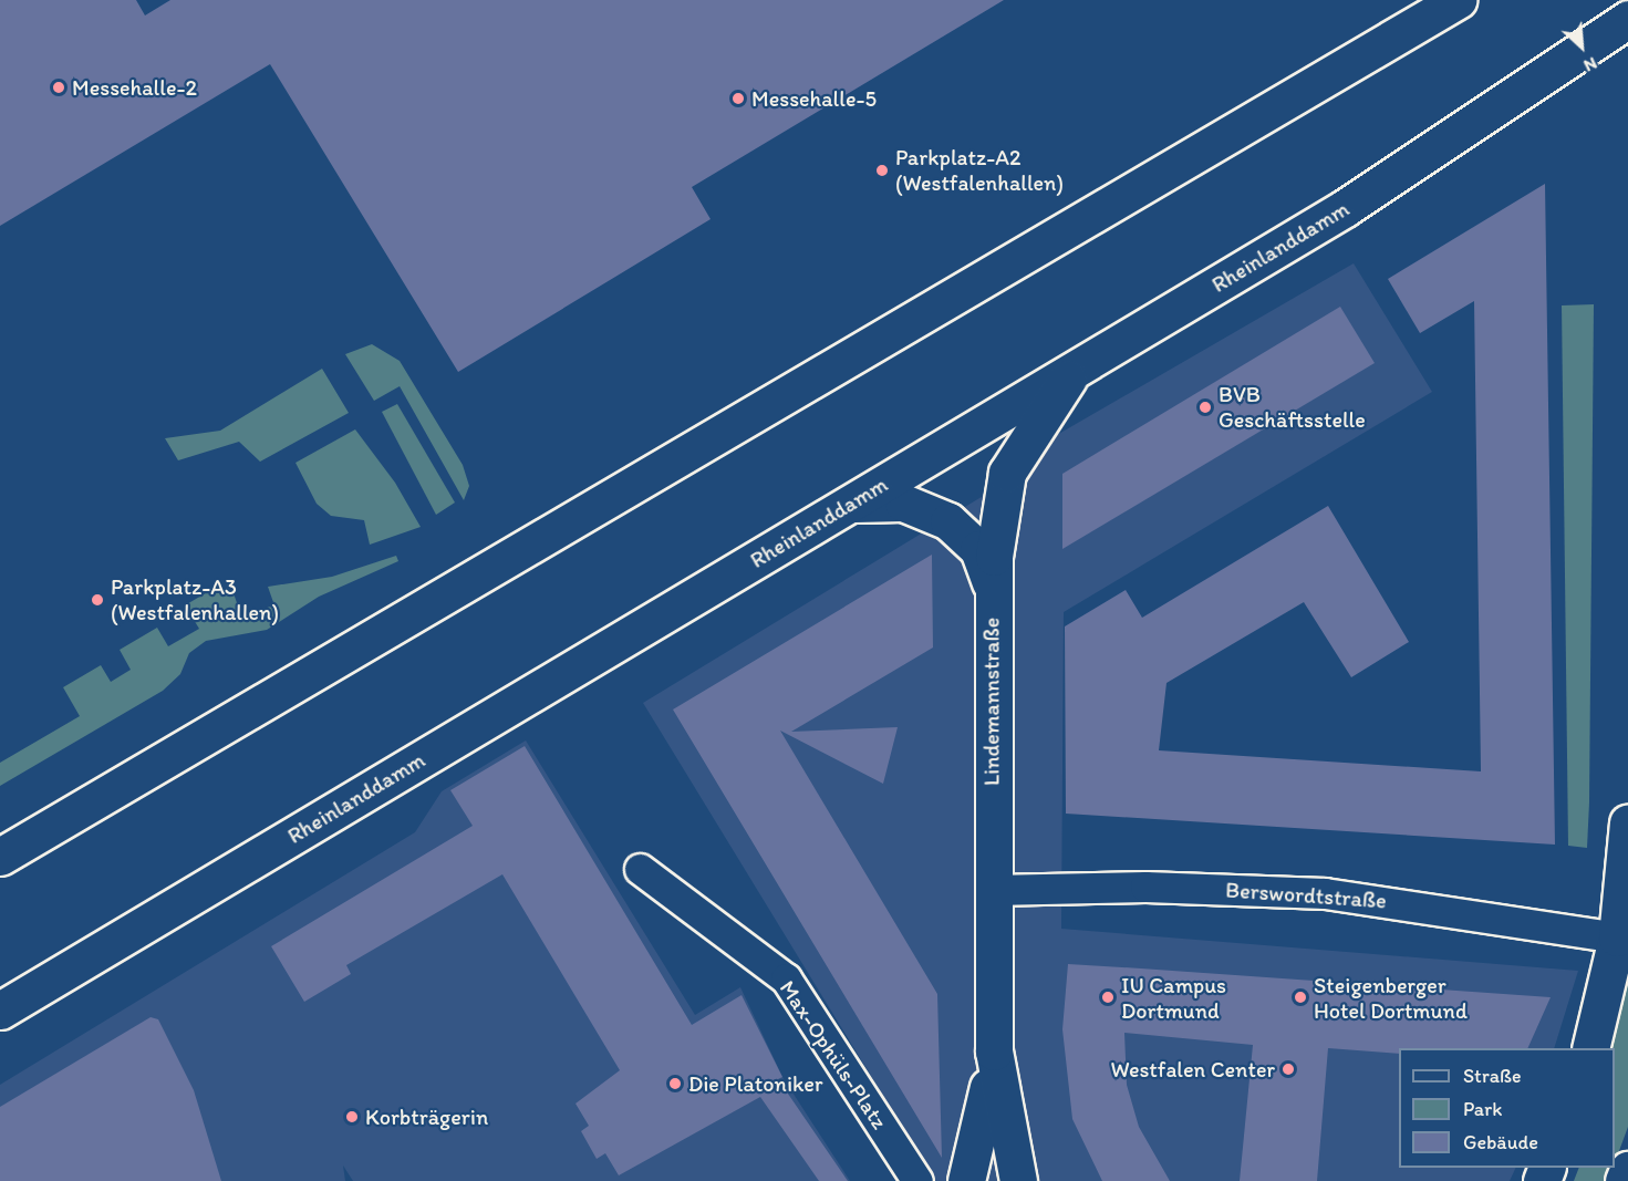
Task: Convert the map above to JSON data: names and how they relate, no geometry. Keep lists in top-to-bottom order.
{
  "streets": {
    "main road": ["Rheinlanddamm", "Lindemannstraße"],
    "street": ["Berswordtstraße", "Max-Ophüls-Platz"]
  },
  "crossings": [
    ["Rheinlanddamm", "Lindemannstraße"],
    ["Lindemannstraße", "Berswordtstraße"]
  ],
  "places": [
    "Messehalle-2",
    "Messehalle-5",
    "Parkplatz-A2 (Westfalenhallen)",
    "BVB Geschäftsstelle",
    "Parkplatz-A3 (Westfalenhallen)",
    "IU Campus Dortmund",
    "Steigenberger Hotel Dortmund",
    "Westfalen Center",
    "Die Platoniker",
    "Korbträgerin"
  ],
  "legend": ["Straße", "Park", "Gebäude"],
  "north": "bottom right"
}
